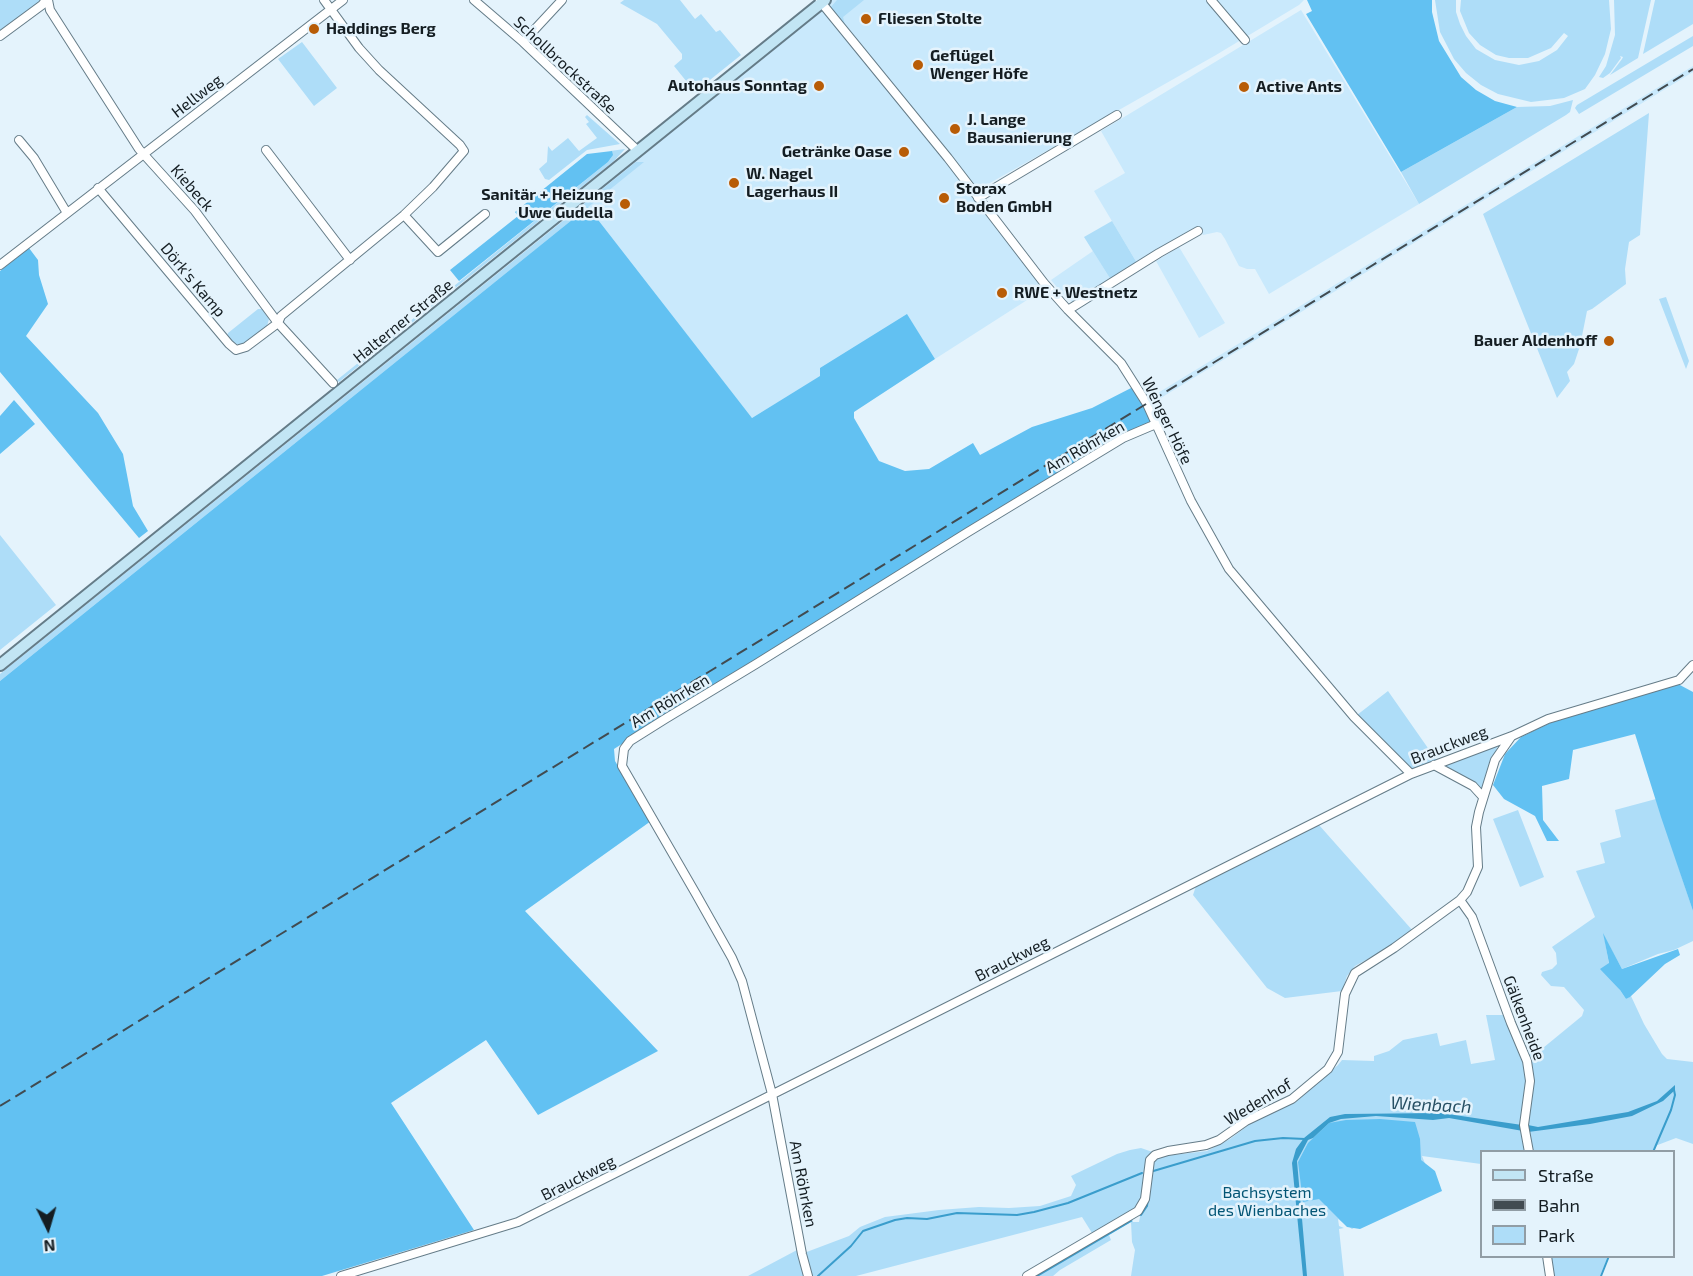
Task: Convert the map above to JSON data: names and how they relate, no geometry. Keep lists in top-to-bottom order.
{
  "streets": {
    "main road": ["Halterner Straße"],
    "street": [
      "Schollbrockstraße",
      "Hellweg",
      "Kiebeck",
      "Dörk's Kamp",
      "Wenger Höfe",
      "Am Röhrken",
      "Brauckweg",
      "Gälkenheide",
      "Wedenhof"
    ]
  },
  "crossings": [
    ["Schollbrockstraße", "Halterner Straße"],
    ["Hellweg", "Kiebeck"],
    ["Hellweg", "Dörk's Kamp"],
    ["Kiebeck", "Dörk's Kamp"],
    ["Halterner Straße", "Wenger Höfe"],
    ["Wenger Höfe", "Am Röhrken"],
    ["Wenger Höfe", "Brauckweg"],
    ["Am Röhrken", "Brauckweg"],
    ["Brauckweg", "Wedenhof"],
    ["Gälkenheide", "Wedenhof"]
  ],
  "water": ["Wienbach"],
  "parks": ["Bachsystem des Wienbaches"],
  "places": [
    "Fliesen Stolte",
    "Haddings Berg",
    "Geflügel Wenger Höfe",
    "Autohaus Sonntag",
    "Active Ants",
    "J. Lange Bausanierung",
    "Getränke Oase",
    "W. Nagel Lagerhaus II",
    "Storax Boden GmbH",
    "Sanitär + Heizung Uwe Gudella",
    "RWE + Westnetz",
    "Bauer Aldenhoff"
  ],
  "legend": ["Straße", "Bahn", "Park"],
  "north": "bottom"
}
